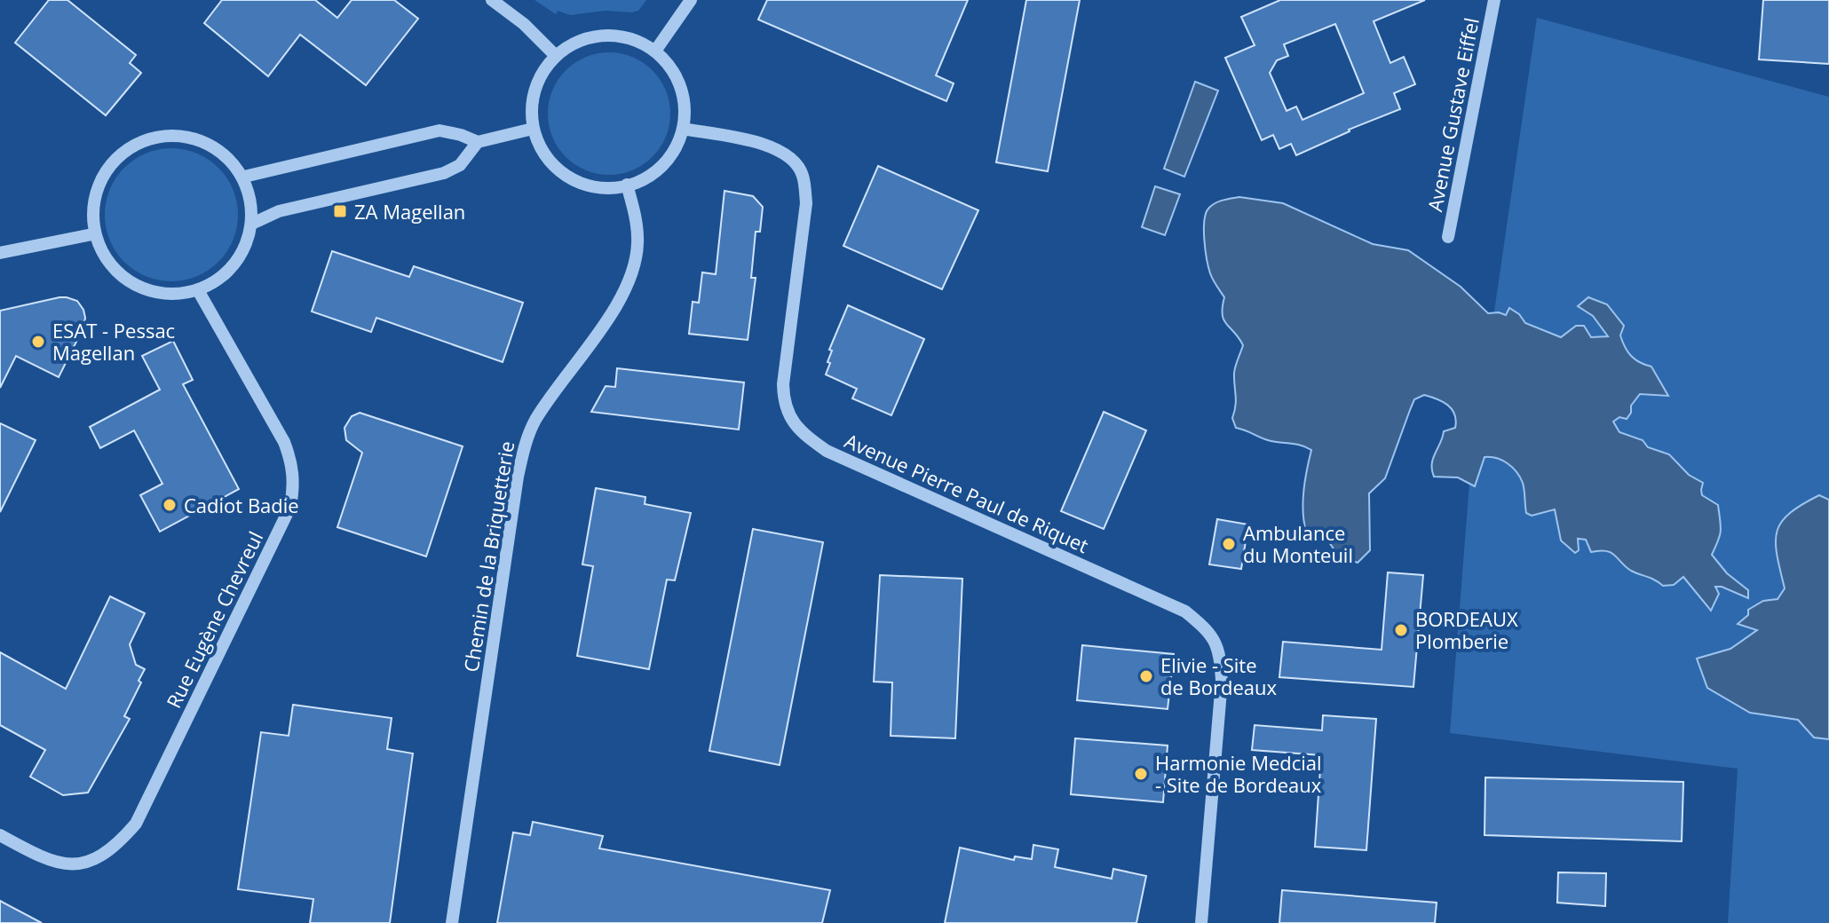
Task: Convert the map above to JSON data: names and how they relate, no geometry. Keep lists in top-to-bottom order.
{
  "streets": {
    "street": [
      "Avenue Gustave Eiffel",
      "Avenue Pierre Paul de Riquet",
      "Chemin de la Briquetterie",
      "Rue Eugène Chevreul"
    ]
  },
  "crossings": [
    ["Avenue Pierre Paul de Riquet", "Chemin de la Briquetterie"]
  ],
  "places": {
    "transit": ["ZA Magellan"],
    "other": [
      "ESAT - Pessac Magellan",
      "Cadiot Badie",
      "Ambulance du Monteuil",
      "BORDEAUX Plomberie",
      "Elivie - Site de Bordeaux",
      "Harmonie Medcial - Site de Bordeaux"
    ]
  }
}
